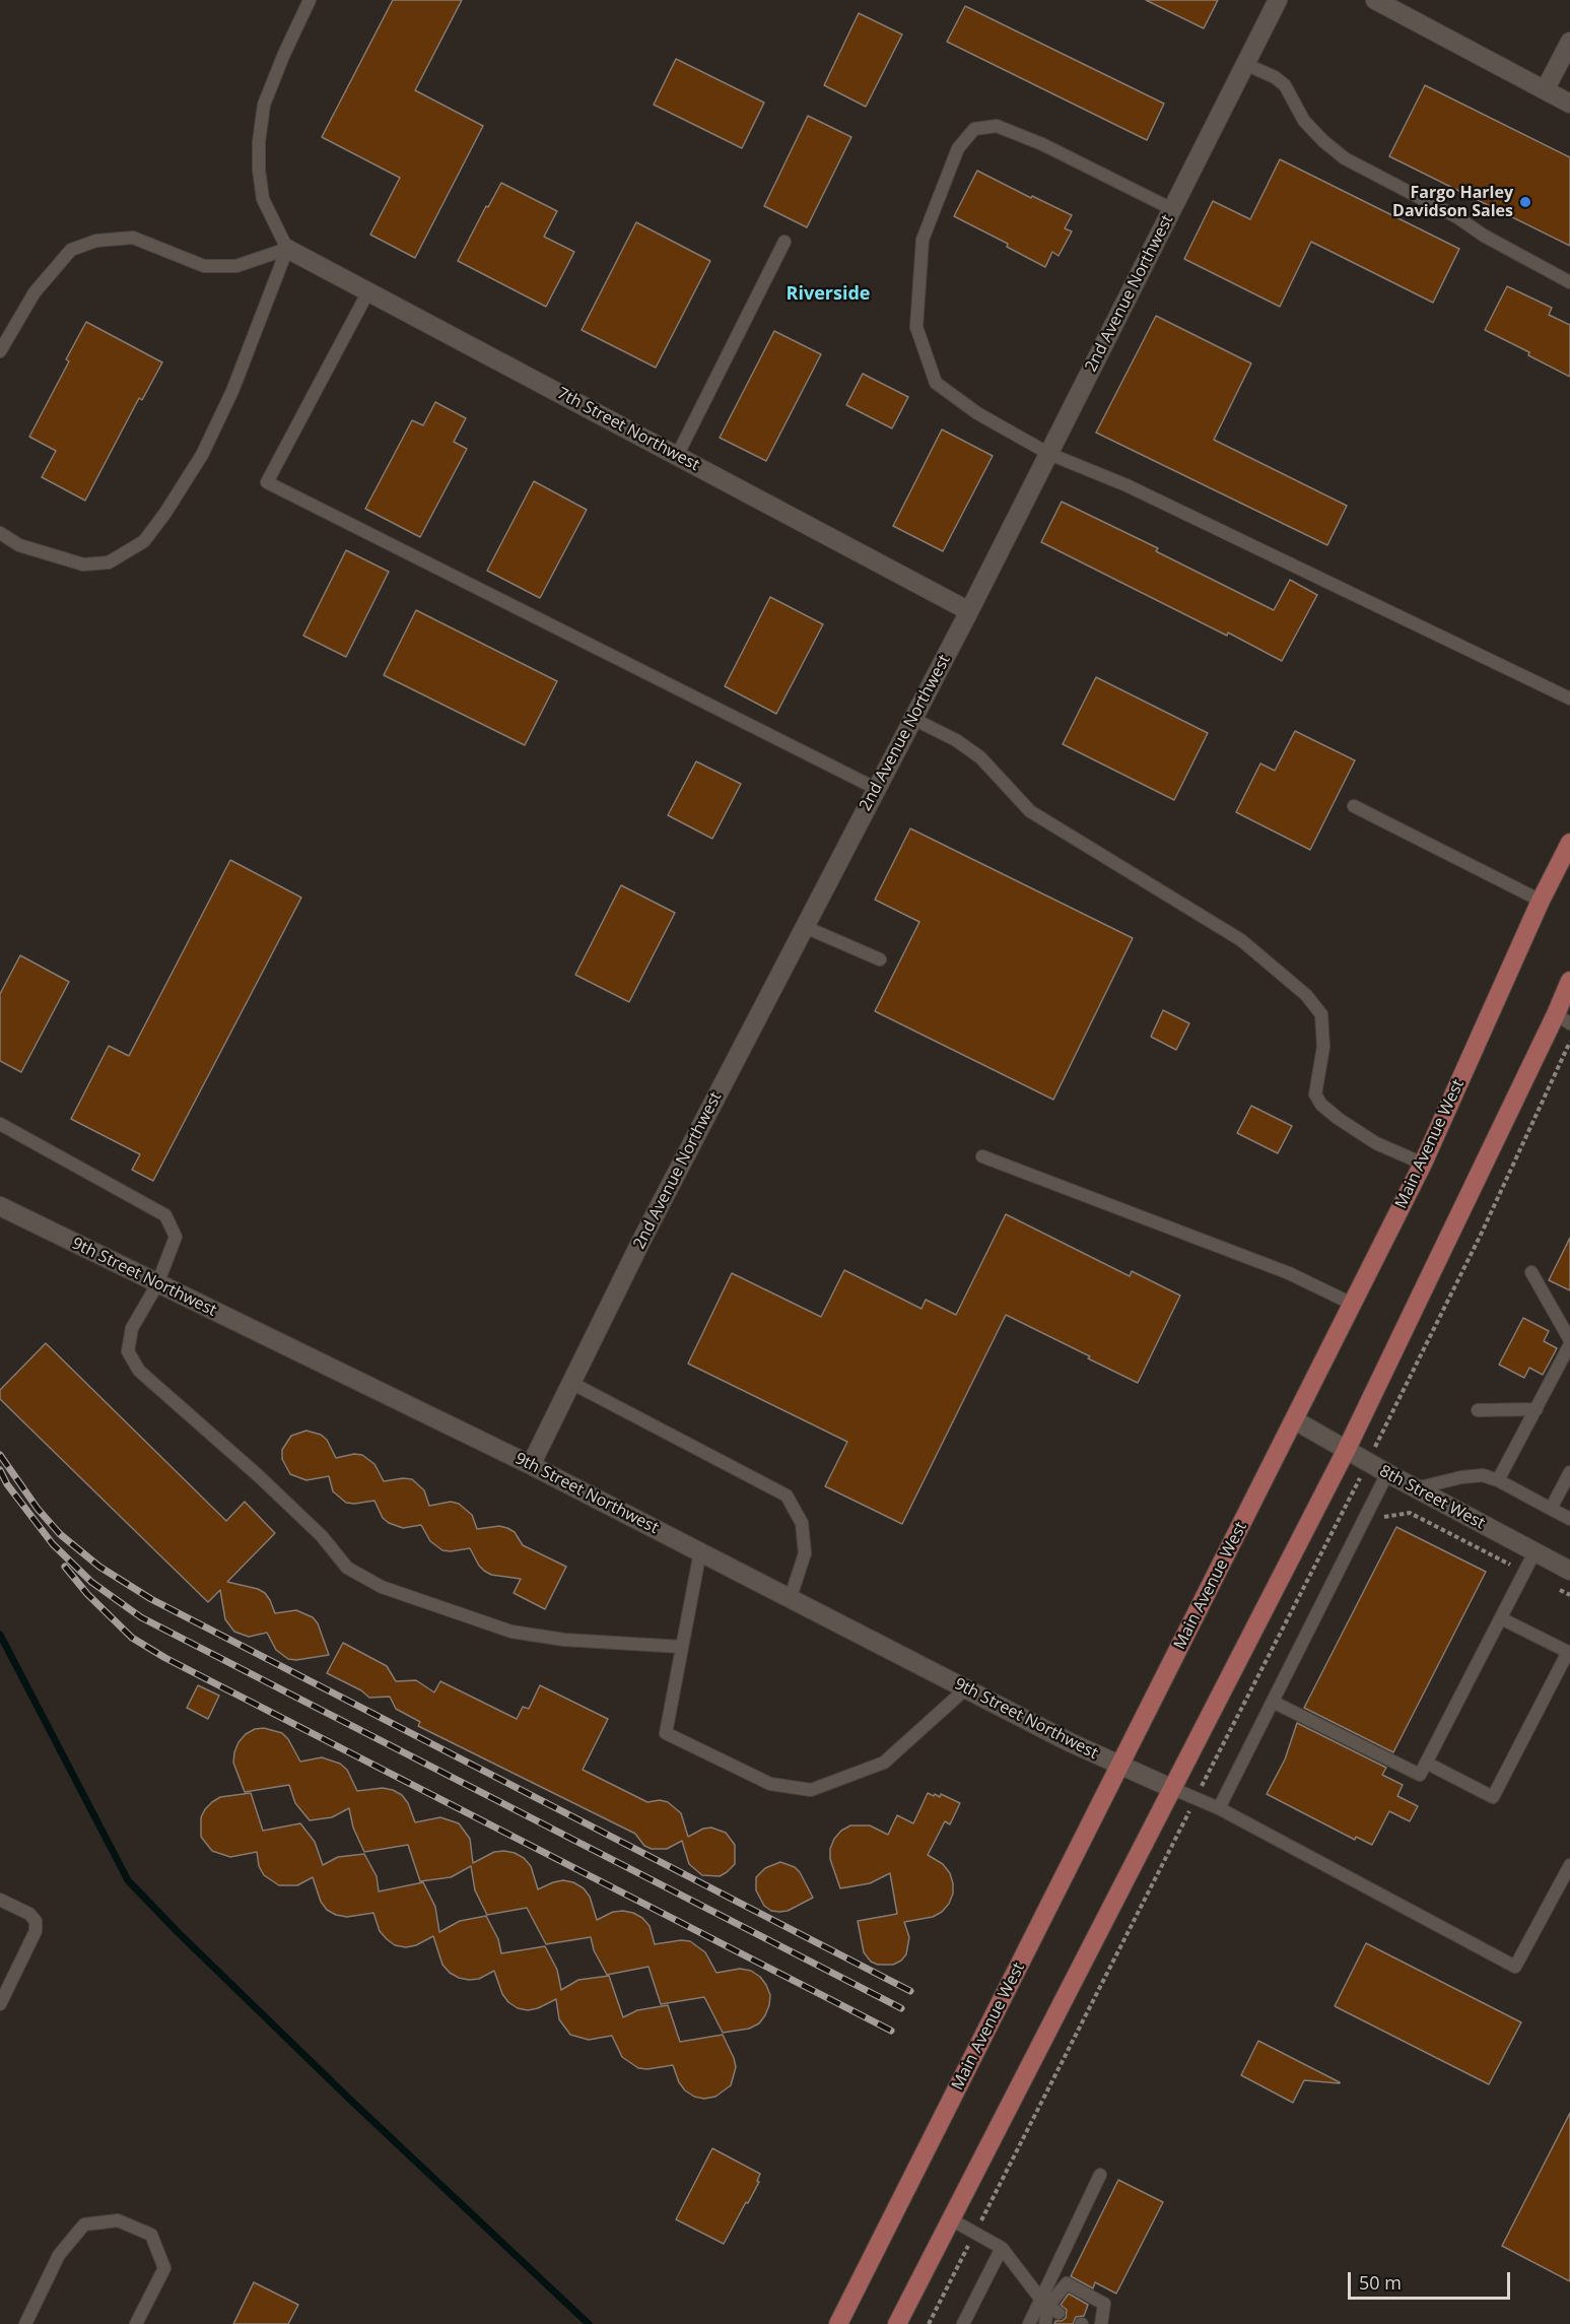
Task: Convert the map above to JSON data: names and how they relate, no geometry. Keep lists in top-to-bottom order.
{
  "streets": {
    "main road": ["Main Avenue West"],
    "street": [
      "2nd Avenue Northwest",
      "7th Street Northwest",
      "9th Street Northwest",
      "8th Street West"
    ]
  },
  "crossings": [
    ["2nd Avenue Northwest", "7th Street Northwest"],
    ["2nd Avenue Northwest", "9th Street Northwest"],
    ["Main Avenue West", "9th Street Northwest"],
    ["Main Avenue West", "8th Street West"]
  ],
  "districts": ["Riverside"],
  "places": ["Fargo Harley Davidson Sales"],
  "scale_bar": "50 m"
}
